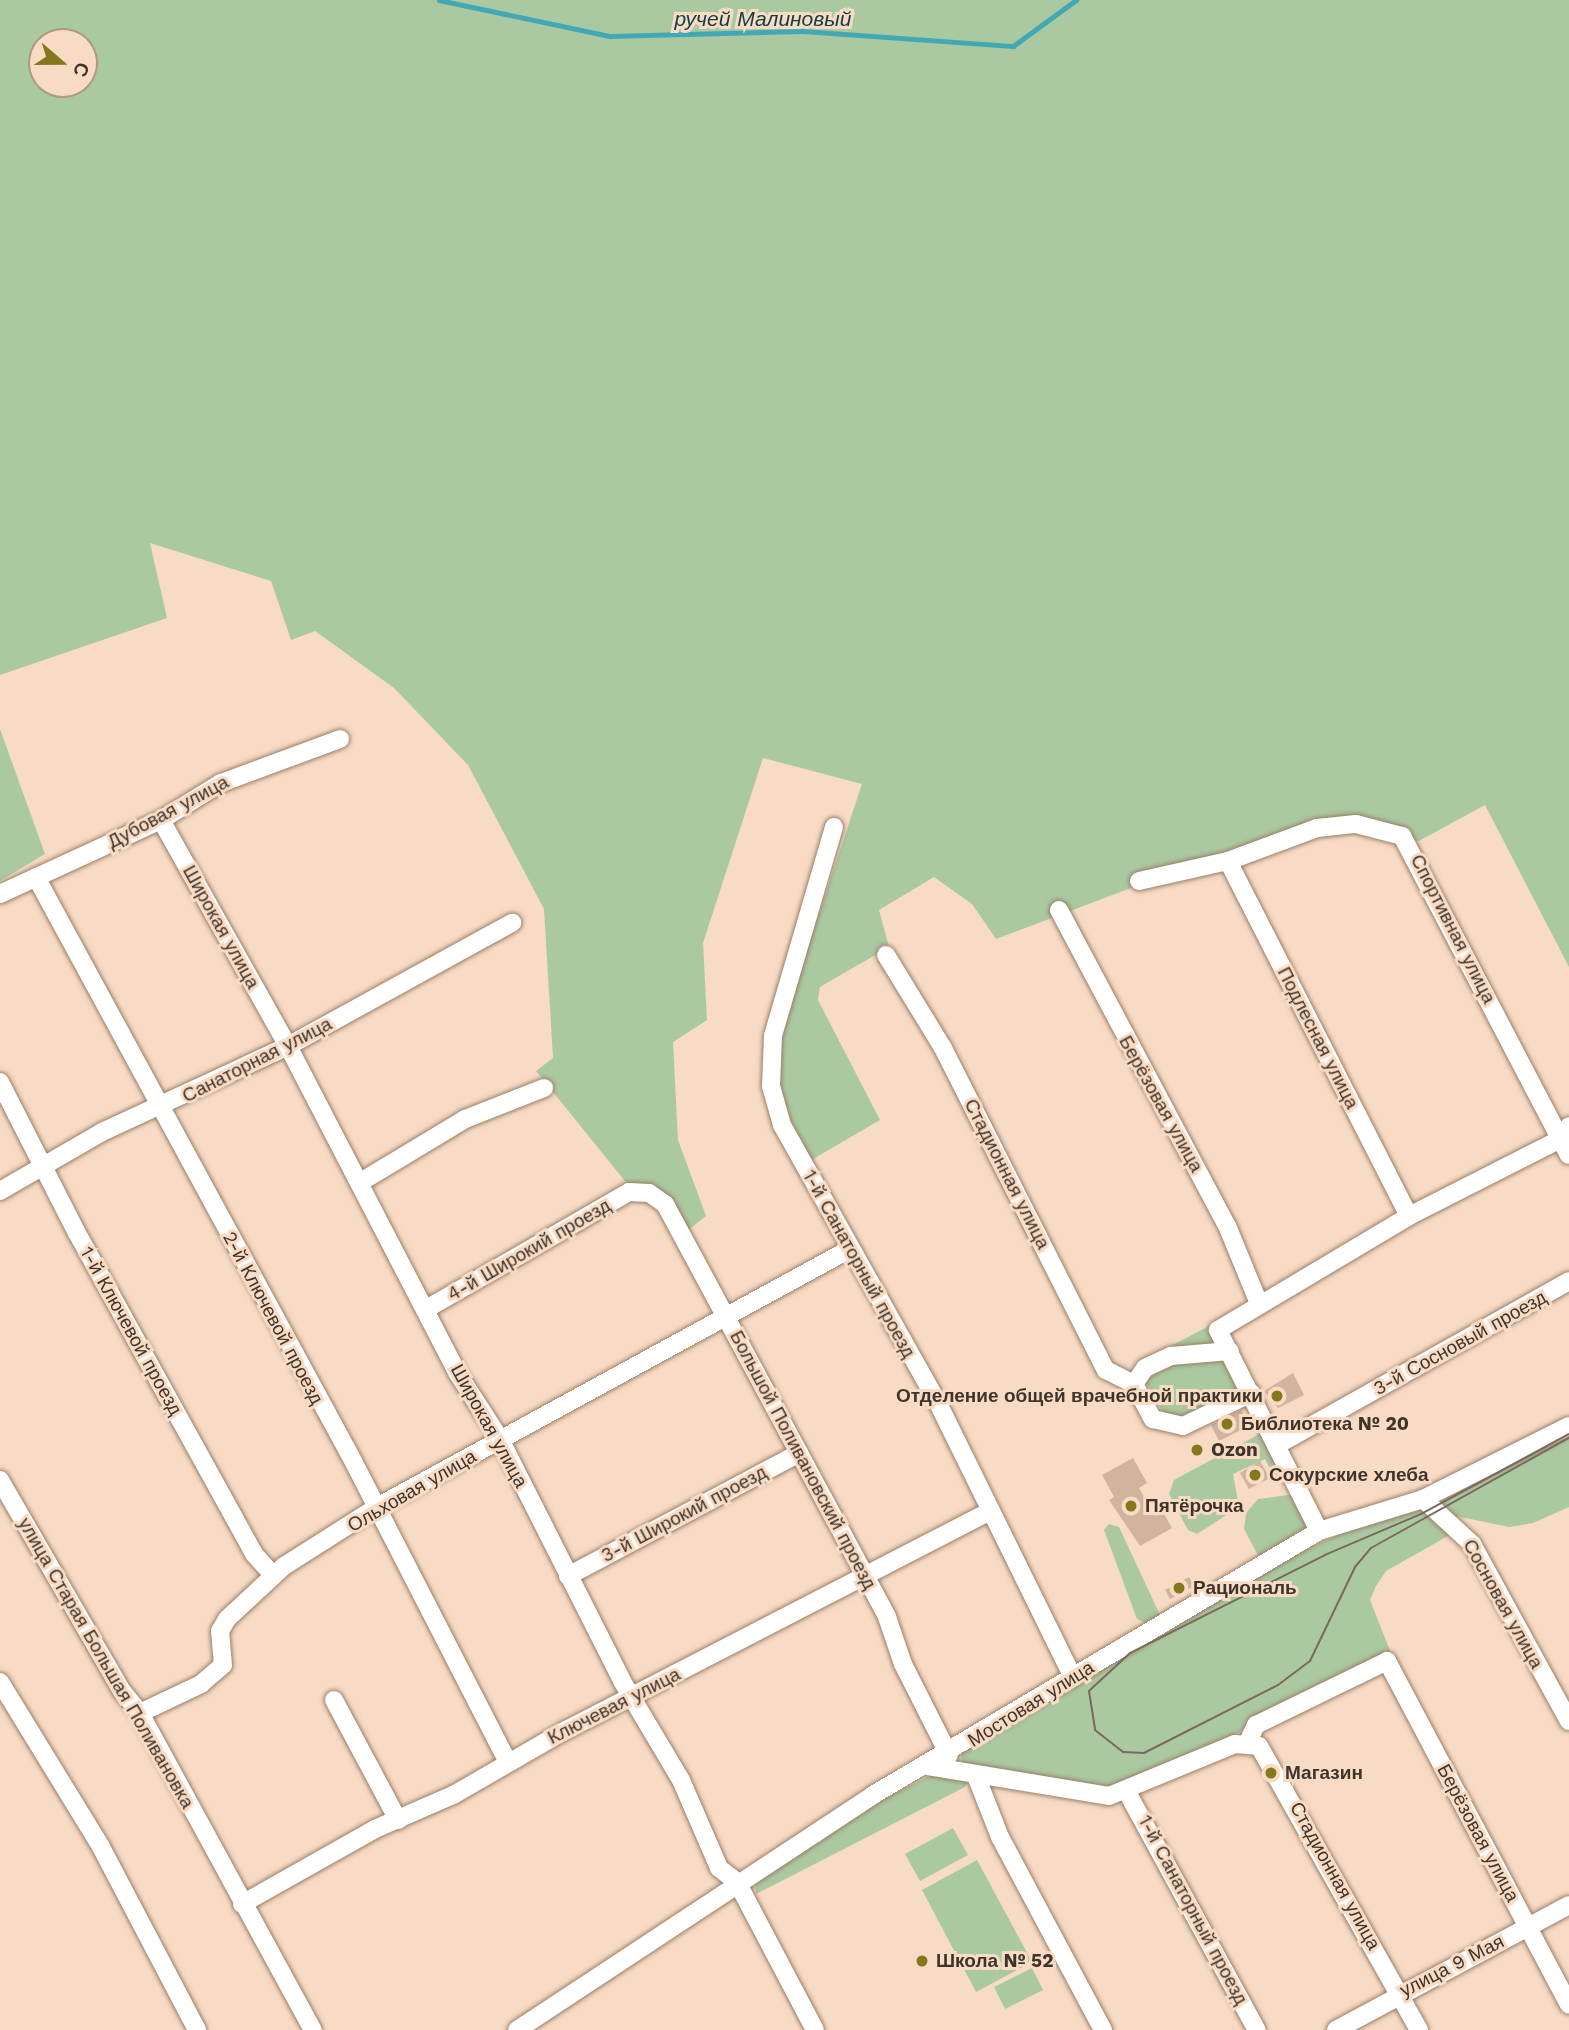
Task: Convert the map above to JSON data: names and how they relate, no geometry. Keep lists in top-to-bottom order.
{
  "streets": {
    "street": [
      "Дубовая улица",
      "Широкая улица",
      "Спортивная улица",
      "Подлесная улица",
      "Санаторная улица",
      "Берёзовая улица",
      "Стадионная улица",
      "4-й Широкий проезд",
      "1-й Санаторный проезд",
      "2-й Ключевой проезд",
      "1-й Ключевой проезд",
      "3-й Сосновый проезд",
      "Большой Поливановский проезд",
      "Ольховая улица",
      "3-й Широкий проезд",
      "Сосновая улица",
      "улица Старая Большая Поливановка",
      "Мостовая улица",
      "Ключевая улица",
      "улица 9 Мая"
    ]
  },
  "crossings": [
    ["Дубовая улица", "Широкая улица"],
    ["Дубовая улица", "2-й Ключевой проезд"],
    ["Широкая улица", "Санаторная улица"],
    ["Широкая улица", "4-й Широкий проезд"],
    ["Широкая улица", "Ольховая улица"],
    ["Широкая улица", "3-й Широкий проезд"],
    ["Широкая улица", "Мостовая улица"],
    ["Широкая улица", "Ключевая улица"],
    ["Спортивная улица", "Подлесная улица"],
    ["Санаторная улица", "2-й Ключевой проезд"],
    ["Санаторная улица", "1-й Ключевой проезд"],
    ["Берёзовая улица", "Стадионная улица"],
    ["Берёзовая улица", "улица 9 Мая"],
    ["Стадионная улица", "улица 9 Мая"],
    ["4-й Широкий проезд", "Большой Поливановский проезд"],
    ["1-й Санаторный проезд", "Ольховая улица"],
    ["1-й Санаторный проезд", "Мостовая улица"],
    ["1-й Санаторный проезд", "Ключевая улица"],
    ["2-й Ключевой проезд", "Ольховая улица"],
    ["2-й Ключевой проезд", "Ключевая улица"],
    ["1-й Ключевой проезд", "Ольховая улица"],
    ["Большой Поливановский проезд", "Ольховая улица"],
    ["Большой Поливановский проезд", "3-й Широкий проезд"],
    ["Большой Поливановский проезд", "Мостовая улица"],
    ["Большой Поливановский проезд", "Ключевая улица"],
    ["Ольховая улица", "улица Старая Большая Поливановка"],
    ["Сосновая улица", "Мостовая улица"],
    ["улица Старая Большая Поливановка", "Ключевая улица"]
  ],
  "water": ["ручей Малиновый"],
  "places": [
    "Отделение общей врачебной практики",
    "Библиотека № 20",
    "Ozon",
    "Сокурские хлеба",
    "Пятёрочка",
    "Рациональ",
    "Магазин",
    "Школа № 52"
  ],
  "north": "right"
}
